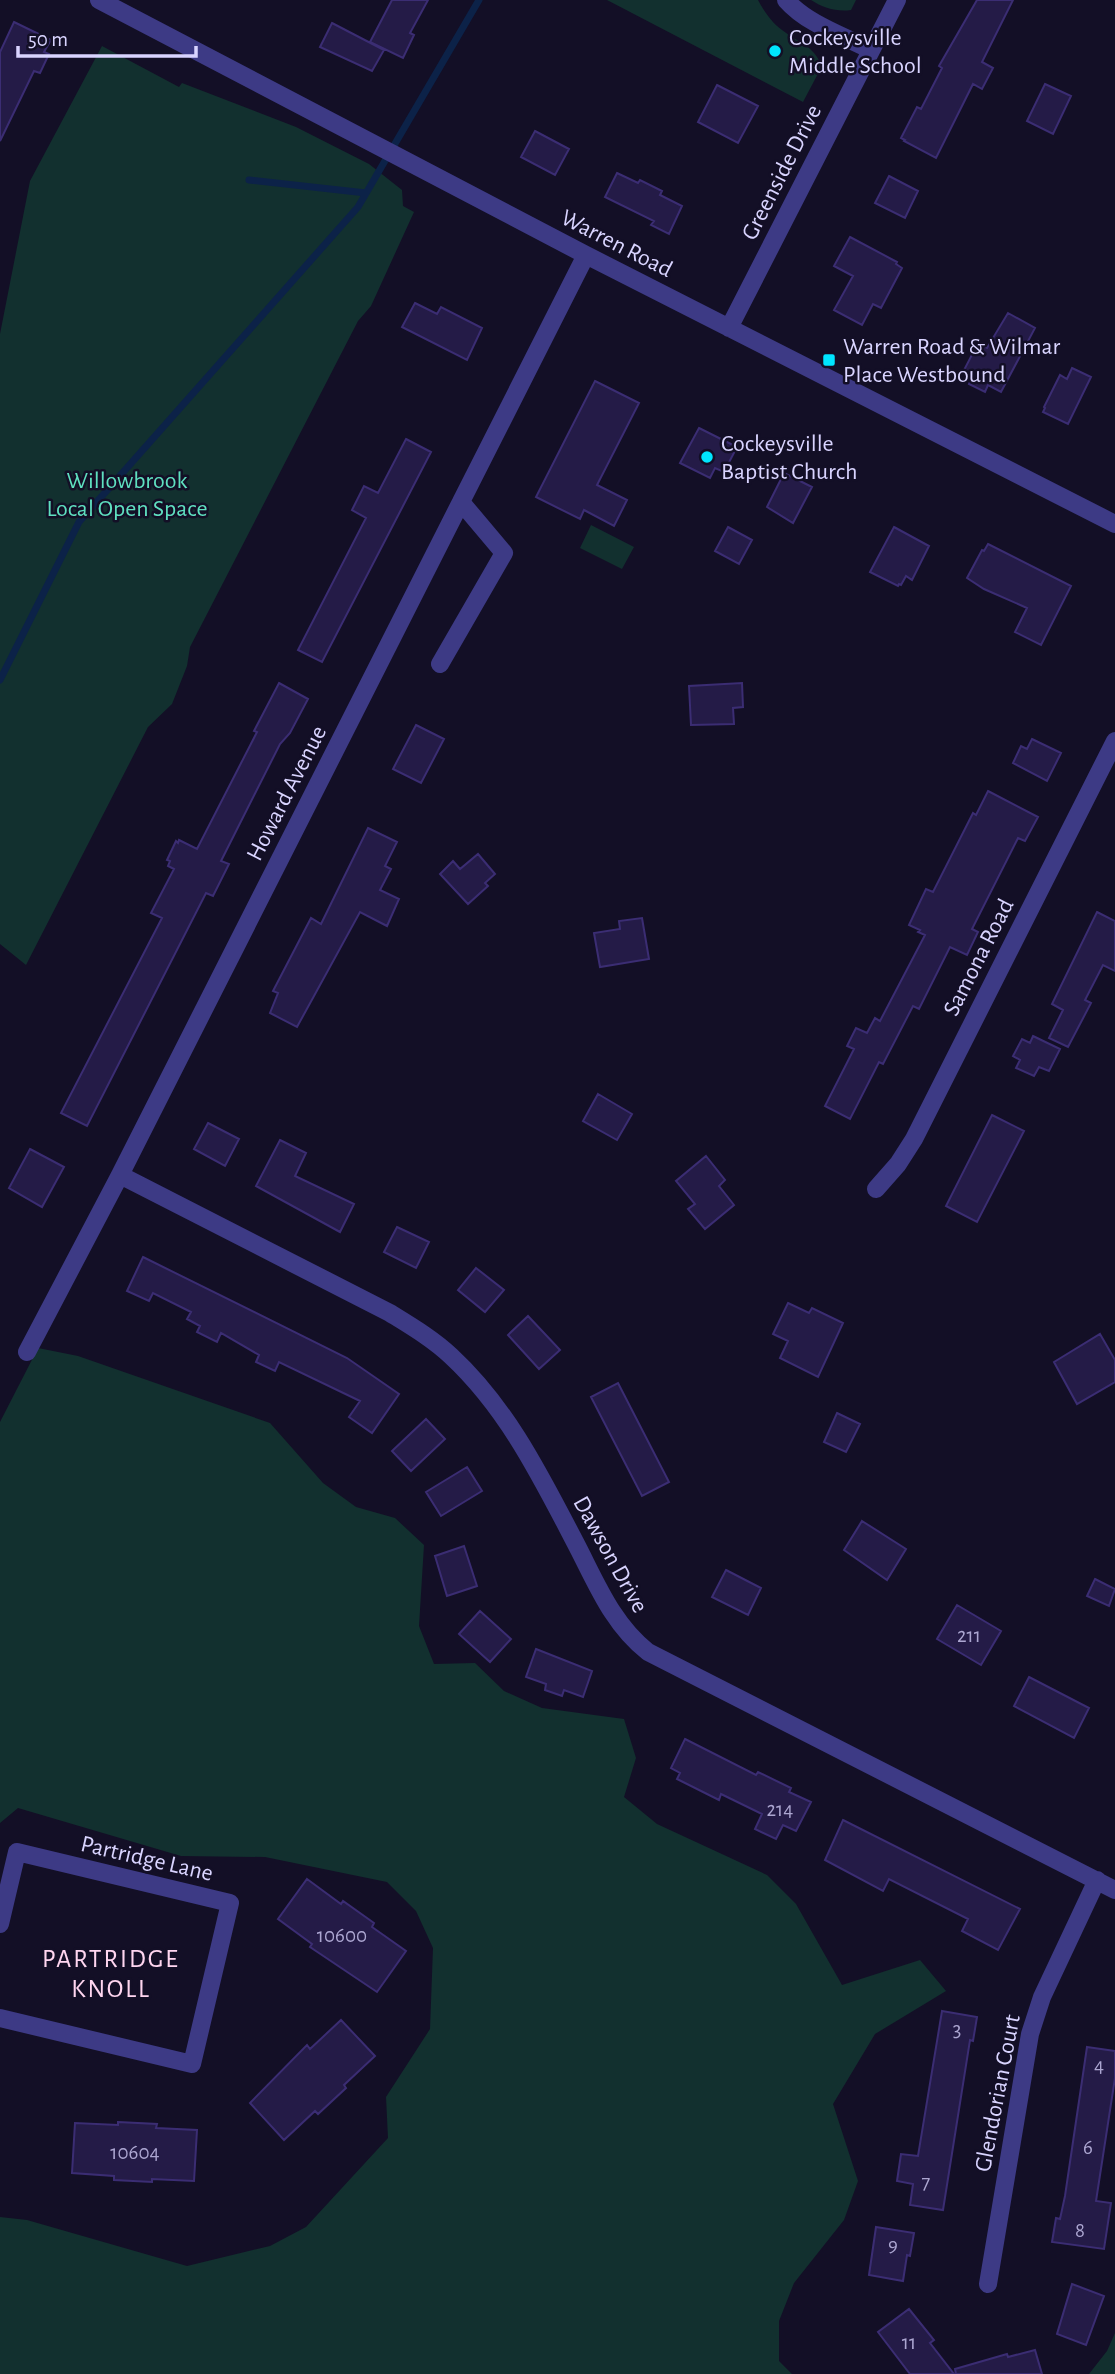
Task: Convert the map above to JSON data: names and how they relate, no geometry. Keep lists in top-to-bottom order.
{
  "streets": {
    "street": [
      "Greenside Drive",
      "Warren Road",
      "Howard Avenue",
      "Samona Road",
      "Dawson Drive",
      "Partridge Lane",
      "Glendorian Court"
    ]
  },
  "crossings": [
    ["Greenside Drive", "Warren Road"],
    ["Warren Road", "Howard Avenue"],
    ["Howard Avenue", "Dawson Drive"],
    ["Dawson Drive", "Glendorian Court"]
  ],
  "districts": ["PARTRIDGE KNOLL"],
  "parks": ["Willowbrook Local Open Space"],
  "places": {
    "other": ["Cockeysville Middle School", "Cockeysville Baptist Church"],
    "transit": ["Warren Road & Wilmar Place Westbound"]
  },
  "house_numbers": [
    "211",
    "214",
    "10600",
    "3",
    "4",
    "6",
    "10604",
    "7",
    "8",
    "9",
    "11"
  ],
  "scale_bar": "50 m"
}
